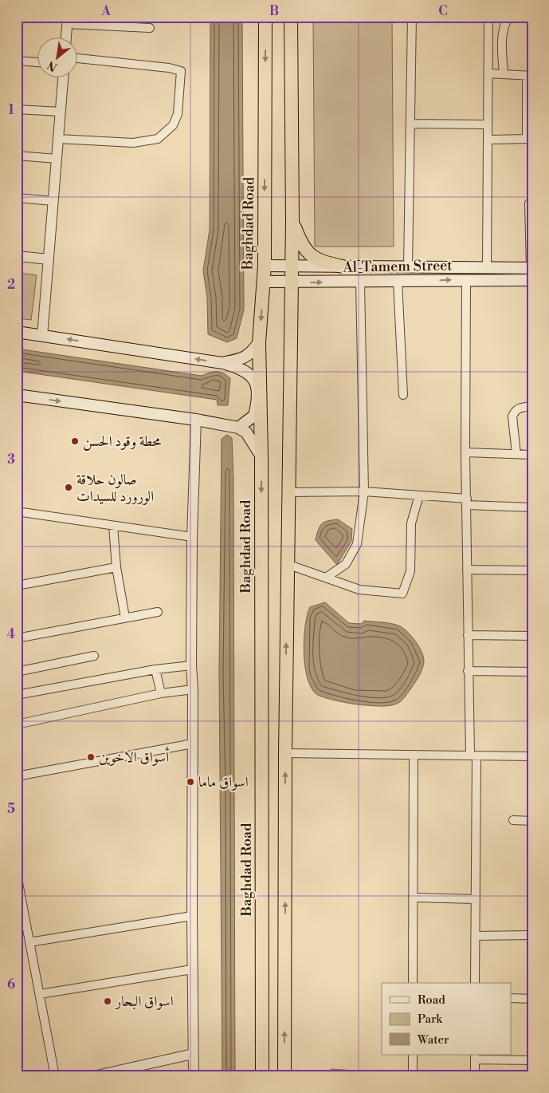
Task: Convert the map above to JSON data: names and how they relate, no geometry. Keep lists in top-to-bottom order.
{
  "streets": {
    "highway": ["Baghdad Road"],
    "main road": ["Al-Tamem Street"]
  },
  "crossings": [
    ["Baghdad Road", "Al-Tamem Street"]
  ],
  "places": [
    "محطة وقود الحسن",
    "صالون حلاقة الورورد للسيدات",
    "أسواق الاخوين",
    "اسواق ماما",
    "اسواق البحار"
  ],
  "legend": ["Road", "Park", "Water"],
  "north": "bottom left",
  "grid": {
    "columns": ["A", "B", "C"],
    "rows": [
      "1",
      "2",
      "3",
      "4",
      "5",
      "6"
    ]
  }
}
